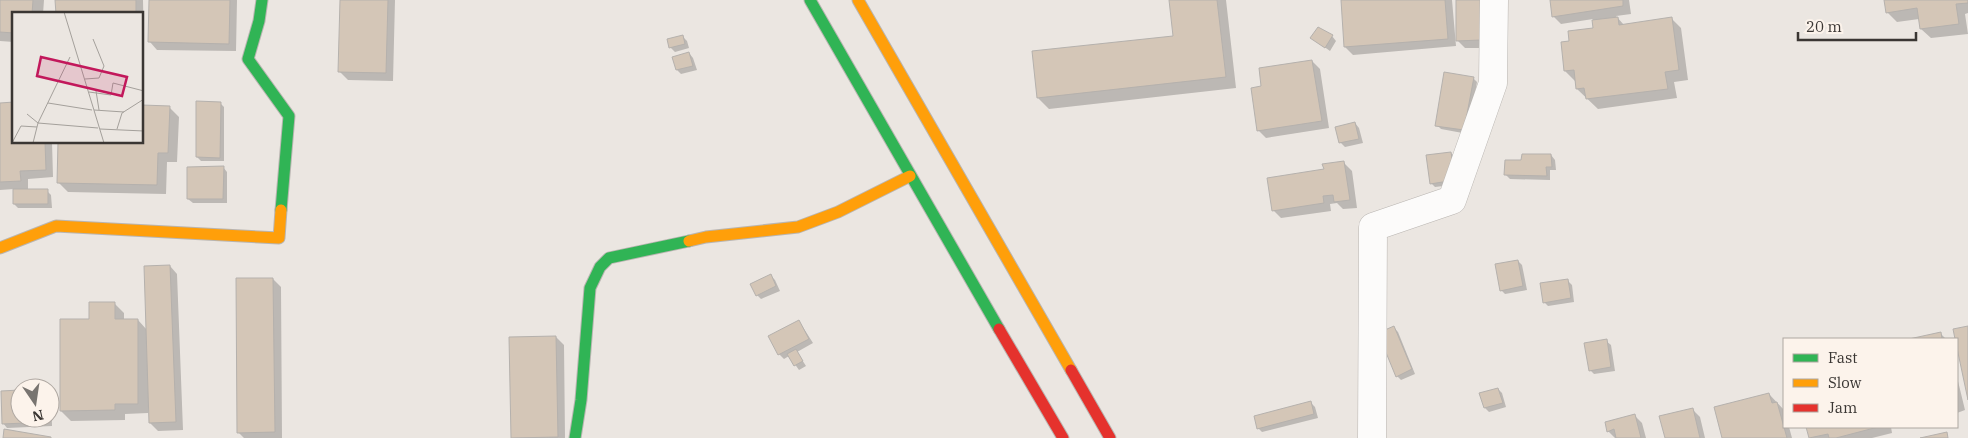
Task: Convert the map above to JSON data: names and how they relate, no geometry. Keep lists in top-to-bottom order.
{
  "legend": ["Fast", "Slow", "Jam"],
  "scale_bar": "20 m",
  "north": "bottom"
}
